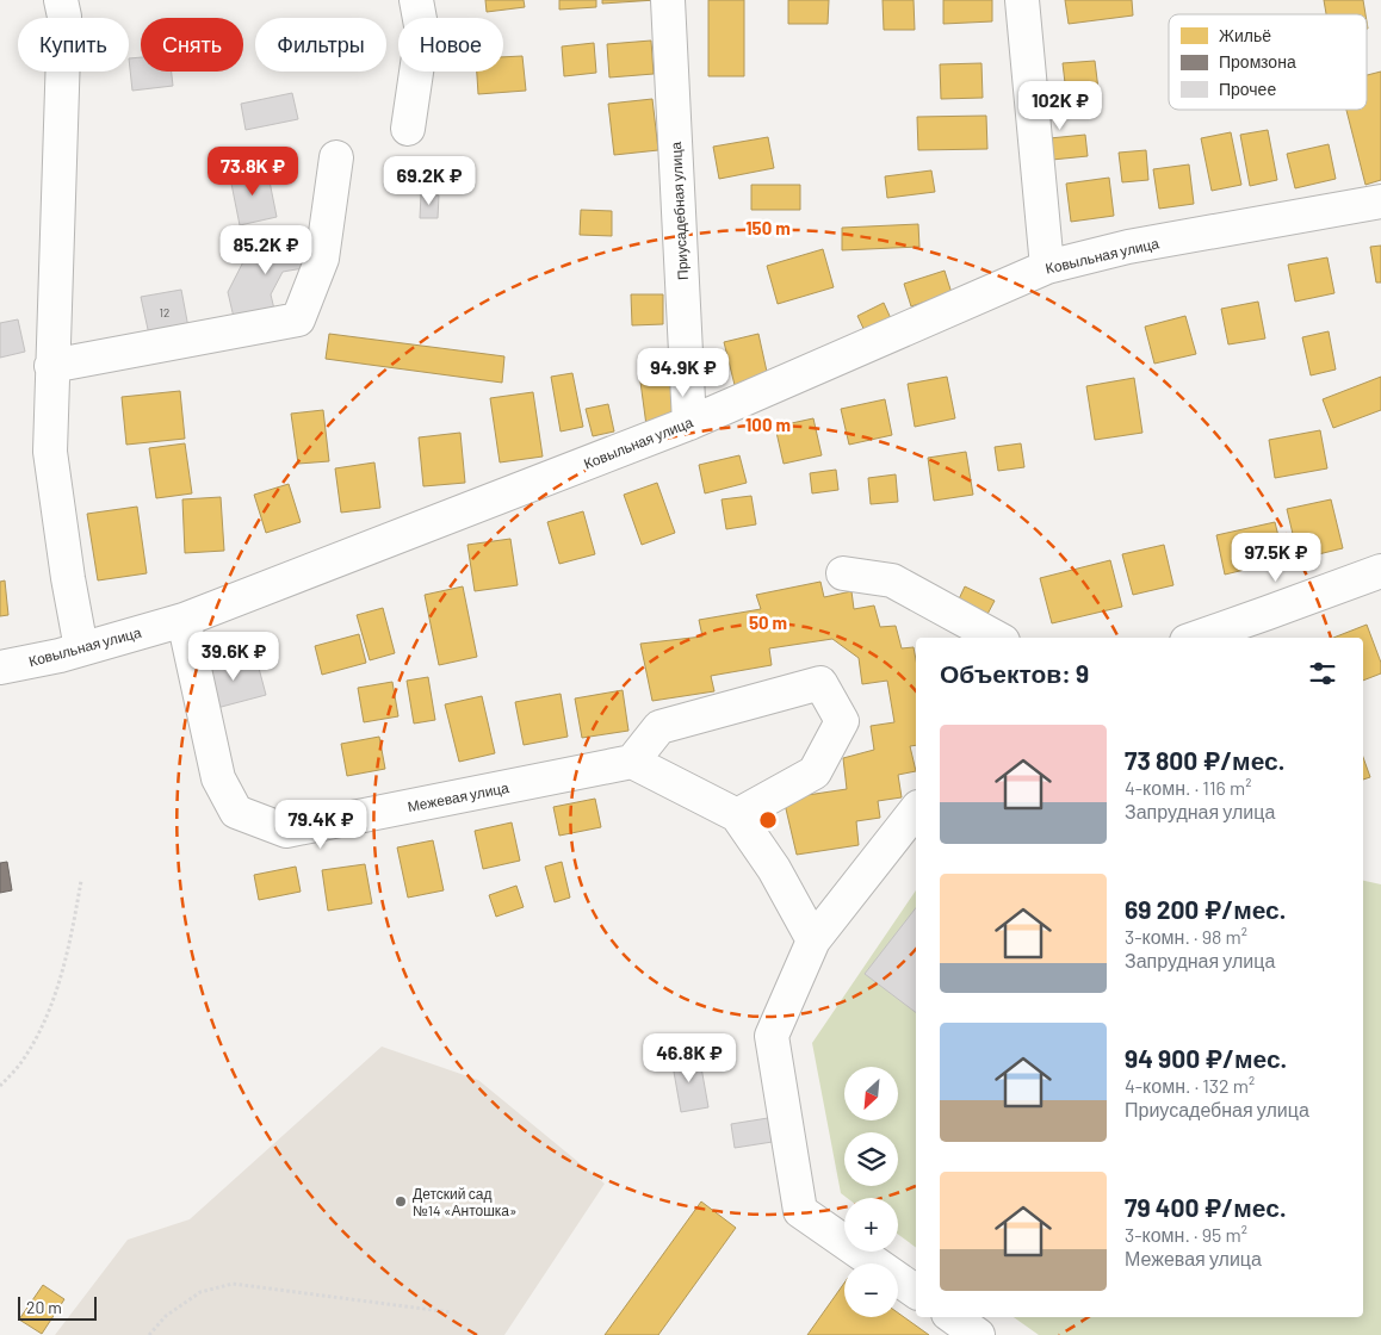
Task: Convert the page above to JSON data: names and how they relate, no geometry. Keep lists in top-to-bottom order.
{
  "streets": {
    "street": ["Приусадебная улица", "Ковыльная улица", "Межевая улица"]
  },
  "crossings": [
    ["Приусадебная улица", "Ковыльная улица"],
    ["Ковыльная улица", "Межевая улица"]
  ],
  "places": ["Детский сад №14 «Антошка»"],
  "house_numbers": ["12"],
  "legend": ["Жильё", "Промзона", "Прочее"],
  "scale_bar": "20 m",
  "north": "bottom left",
  "page": {
    "chip": [
      "Купить",
      "Снять",
      "Фильтры",
      "Новое"
    ],
    "price": [
      "102K ₽",
      "73.8K ₽",
      "69.2K ₽",
      "85.2K ₽",
      "94.9K ₽",
      "97.5K ₽",
      "39.6K ₽",
      "79.4K ₽",
      "46.8K ₽"
    ],
    "heading": "Объектов: 9",
    "list": [
      {
        "name": "73 800 ₽/мес.",
        "note": "4-комн. · 116 m² · Запрудная улица"
      },
      {
        "name": "69 200 ₽/мес.",
        "note": "3-комн. · 98 m² · Запрудная улица"
      },
      {
        "name": "94 900 ₽/мес.",
        "note": "4-комн. · 132 m² · Приусадебная улица"
      },
      {
        "name": "79 400 ₽/мес.",
        "note": "3-комн. · 95 m² · Межевая улица"
      }
    ],
    "map_buttons": ["+", "−"],
    "scale": "20 m"
  },
  "rings": ["150 m", "100 m", "50 m"]
}
